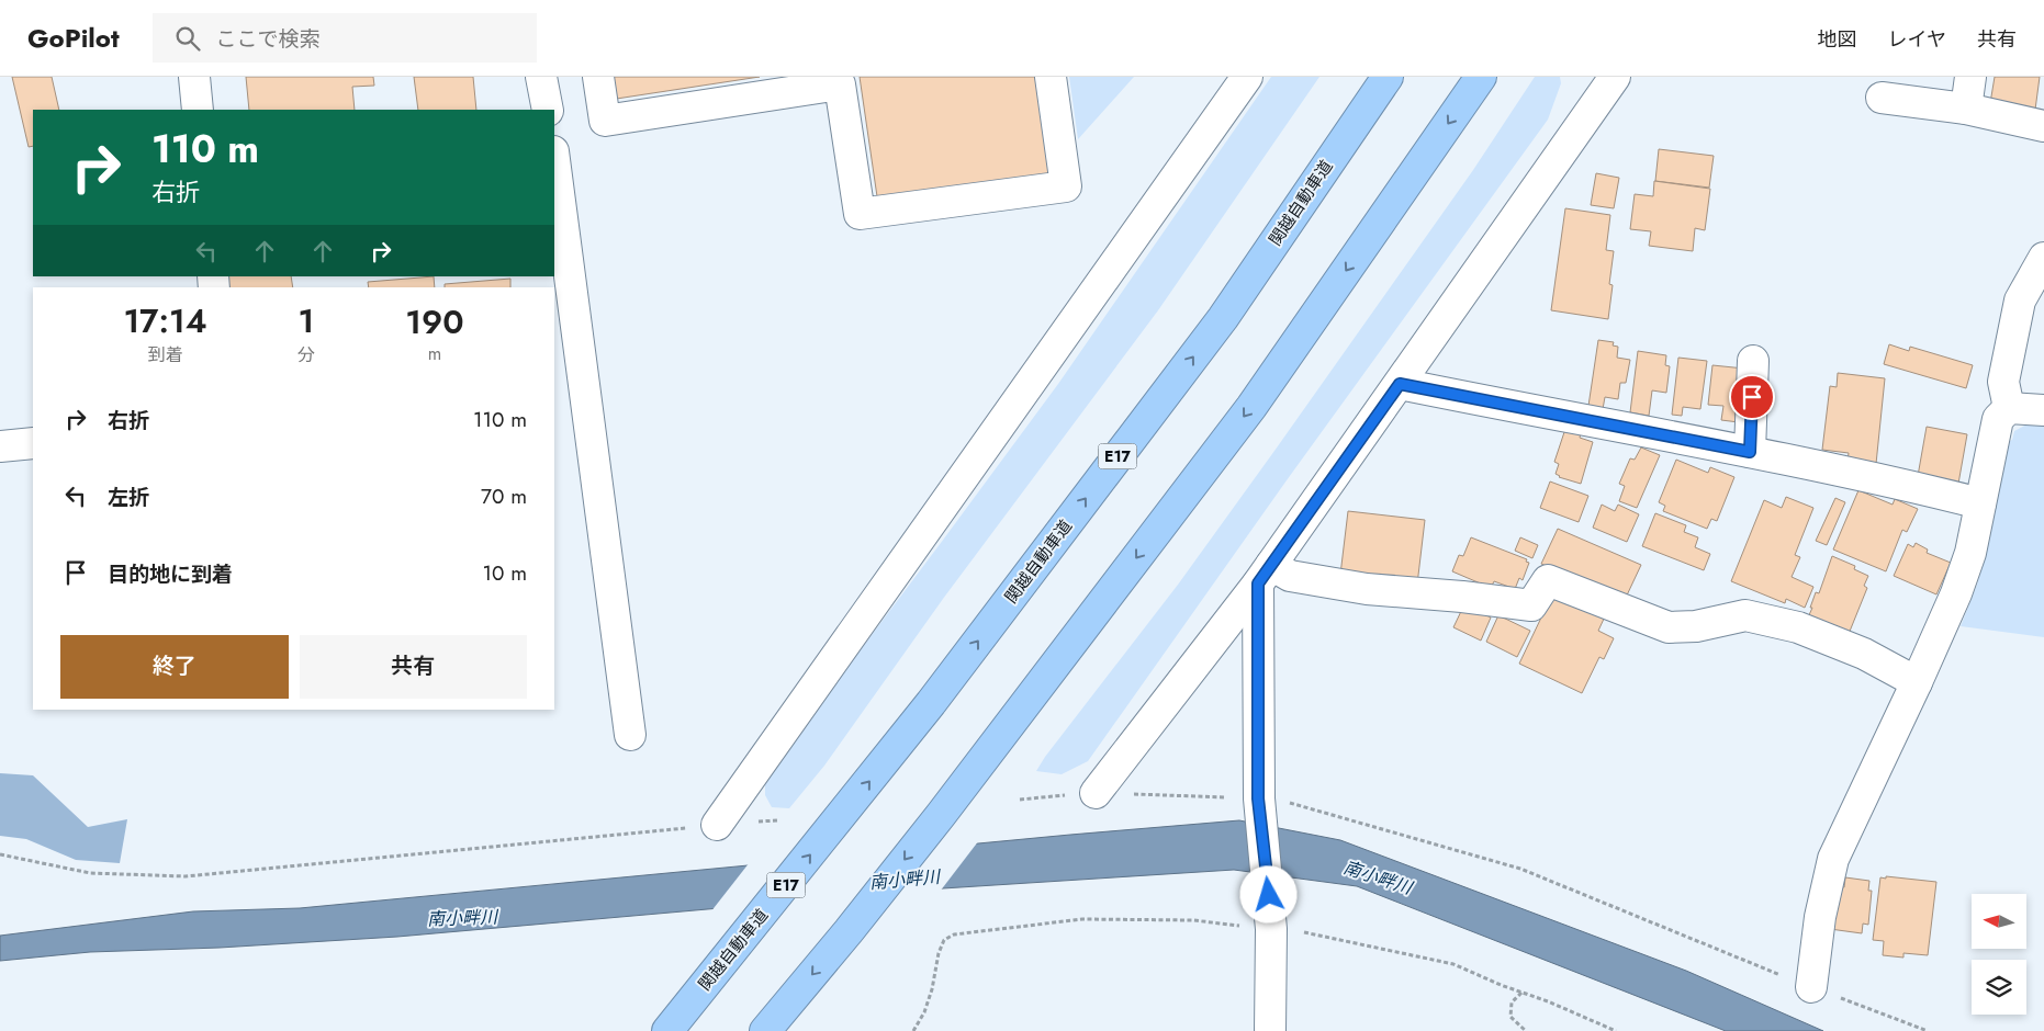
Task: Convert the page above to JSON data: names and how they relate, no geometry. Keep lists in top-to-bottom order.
{
  "streets": {
    "highway": ["関越自動車道", "E17"]
  },
  "water": ["南小畔川"],
  "north": "left",
  "page": {
    "header": "GoPilot",
    "search": "ここで検索",
    "nav": ["地図", "レイヤ", "共有"],
    "turn": ["110 m", "右折"],
    "eta": [
      "17:14",
      "到着",
      "1",
      "分",
      "190",
      "m"
    ],
    "list": [
      {
        "name": "右折",
        "value": "110 m"
      },
      {
        "name": "左折",
        "value": "70 m"
      },
      {
        "name": "目的地に到着",
        "value": "10 m"
      }
    ],
    "buttons": ["終了", "共有"]
  }
}
